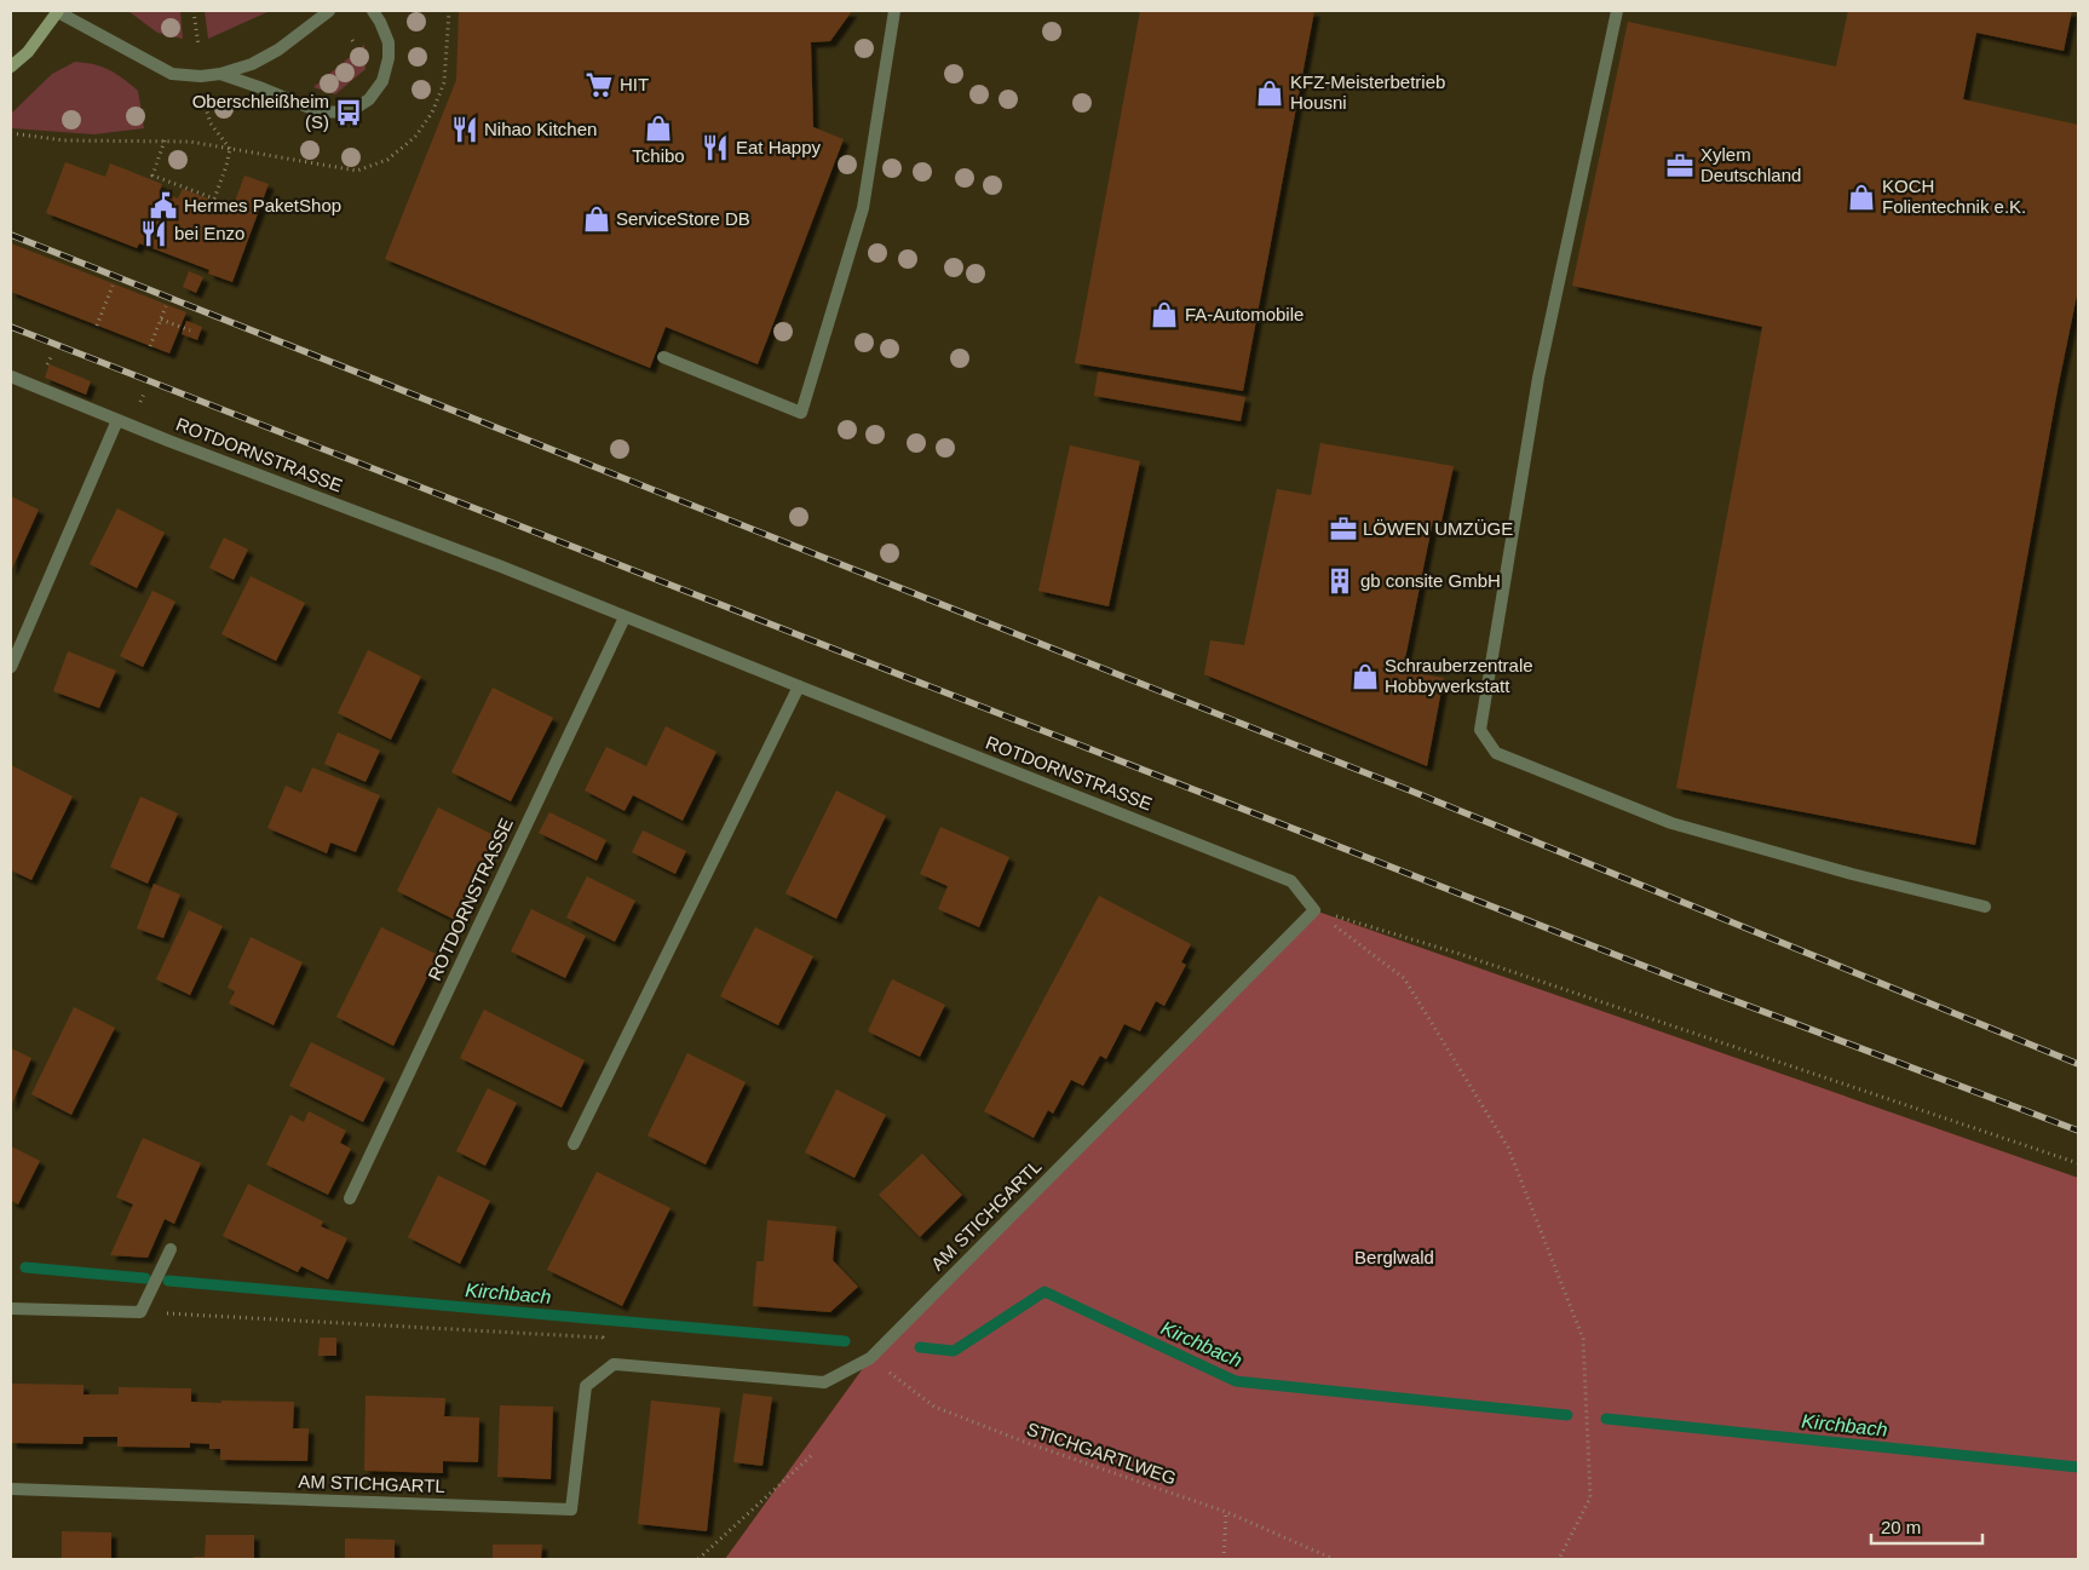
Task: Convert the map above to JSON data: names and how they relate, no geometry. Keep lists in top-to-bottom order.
{
  "streets": {
    "street": ["ROTDORNSTRASSE", "AM STICHGARTL"],
    "path": ["STICHGARTLWEG"]
  },
  "crossings": [
    ["ROTDORNSTRASSE", "AM STICHGARTL"],
    ["AM STICHGARTL", "STICHGARTLWEG"]
  ],
  "water": ["Kirchbach"],
  "parks": ["Berglwald"],
  "places": {
    "supermarket": ["HIT"],
    "shop": [
      "KFZ-Meisterbetrieb Housni",
      "Tchibo",
      "KOCH Folientechnik e.K.",
      "ServiceStore DB",
      "FA-Automobile",
      "Schrauberzentrale Hobbywerkstatt"
    ],
    "bus stop": ["Oberschleißheim (S)"],
    "restaurant": ["Nihao Kitchen", "Eat Happy", "bei Enzo"],
    "office": ["Xylem Deutschland", "LÖWEN UMZÜGE"],
    "public building": ["Hermes PaketShop"],
    "building": ["gb consite GmbH"]
  },
  "scale_bar": "20 m"
}
